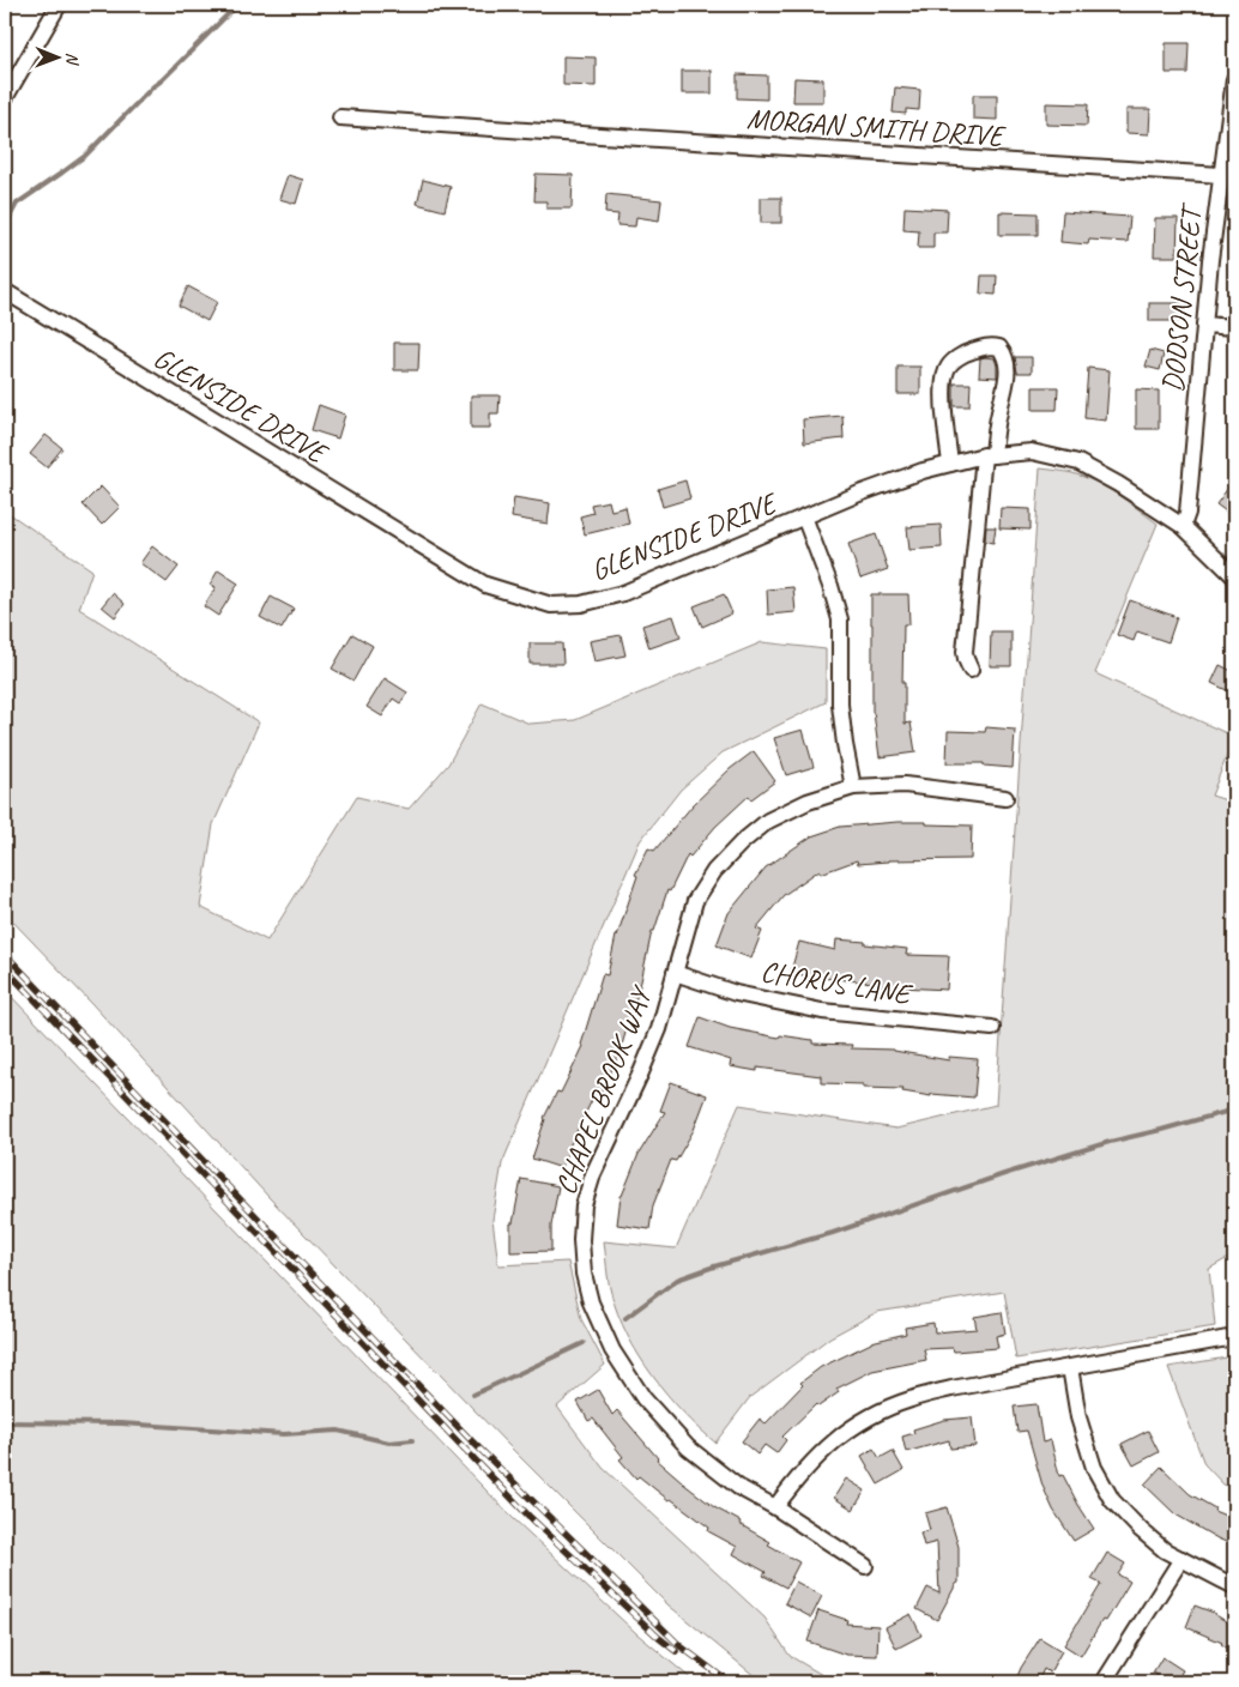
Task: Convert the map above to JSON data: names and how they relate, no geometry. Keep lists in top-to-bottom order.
{
  "streets": {
    "street": [
      "MORGAN SMITH DRIVE",
      "DODSON STREET",
      "GLENSIDE DRIVE",
      "CHORUS LANE",
      "CHAPEL BROOK WAY"
    ]
  },
  "crossings": [
    ["MORGAN SMITH DRIVE", "DODSON STREET"],
    ["DODSON STREET", "GLENSIDE DRIVE"],
    ["CHORUS LANE", "CHAPEL BROOK WAY"]
  ],
  "north": "right"
}
